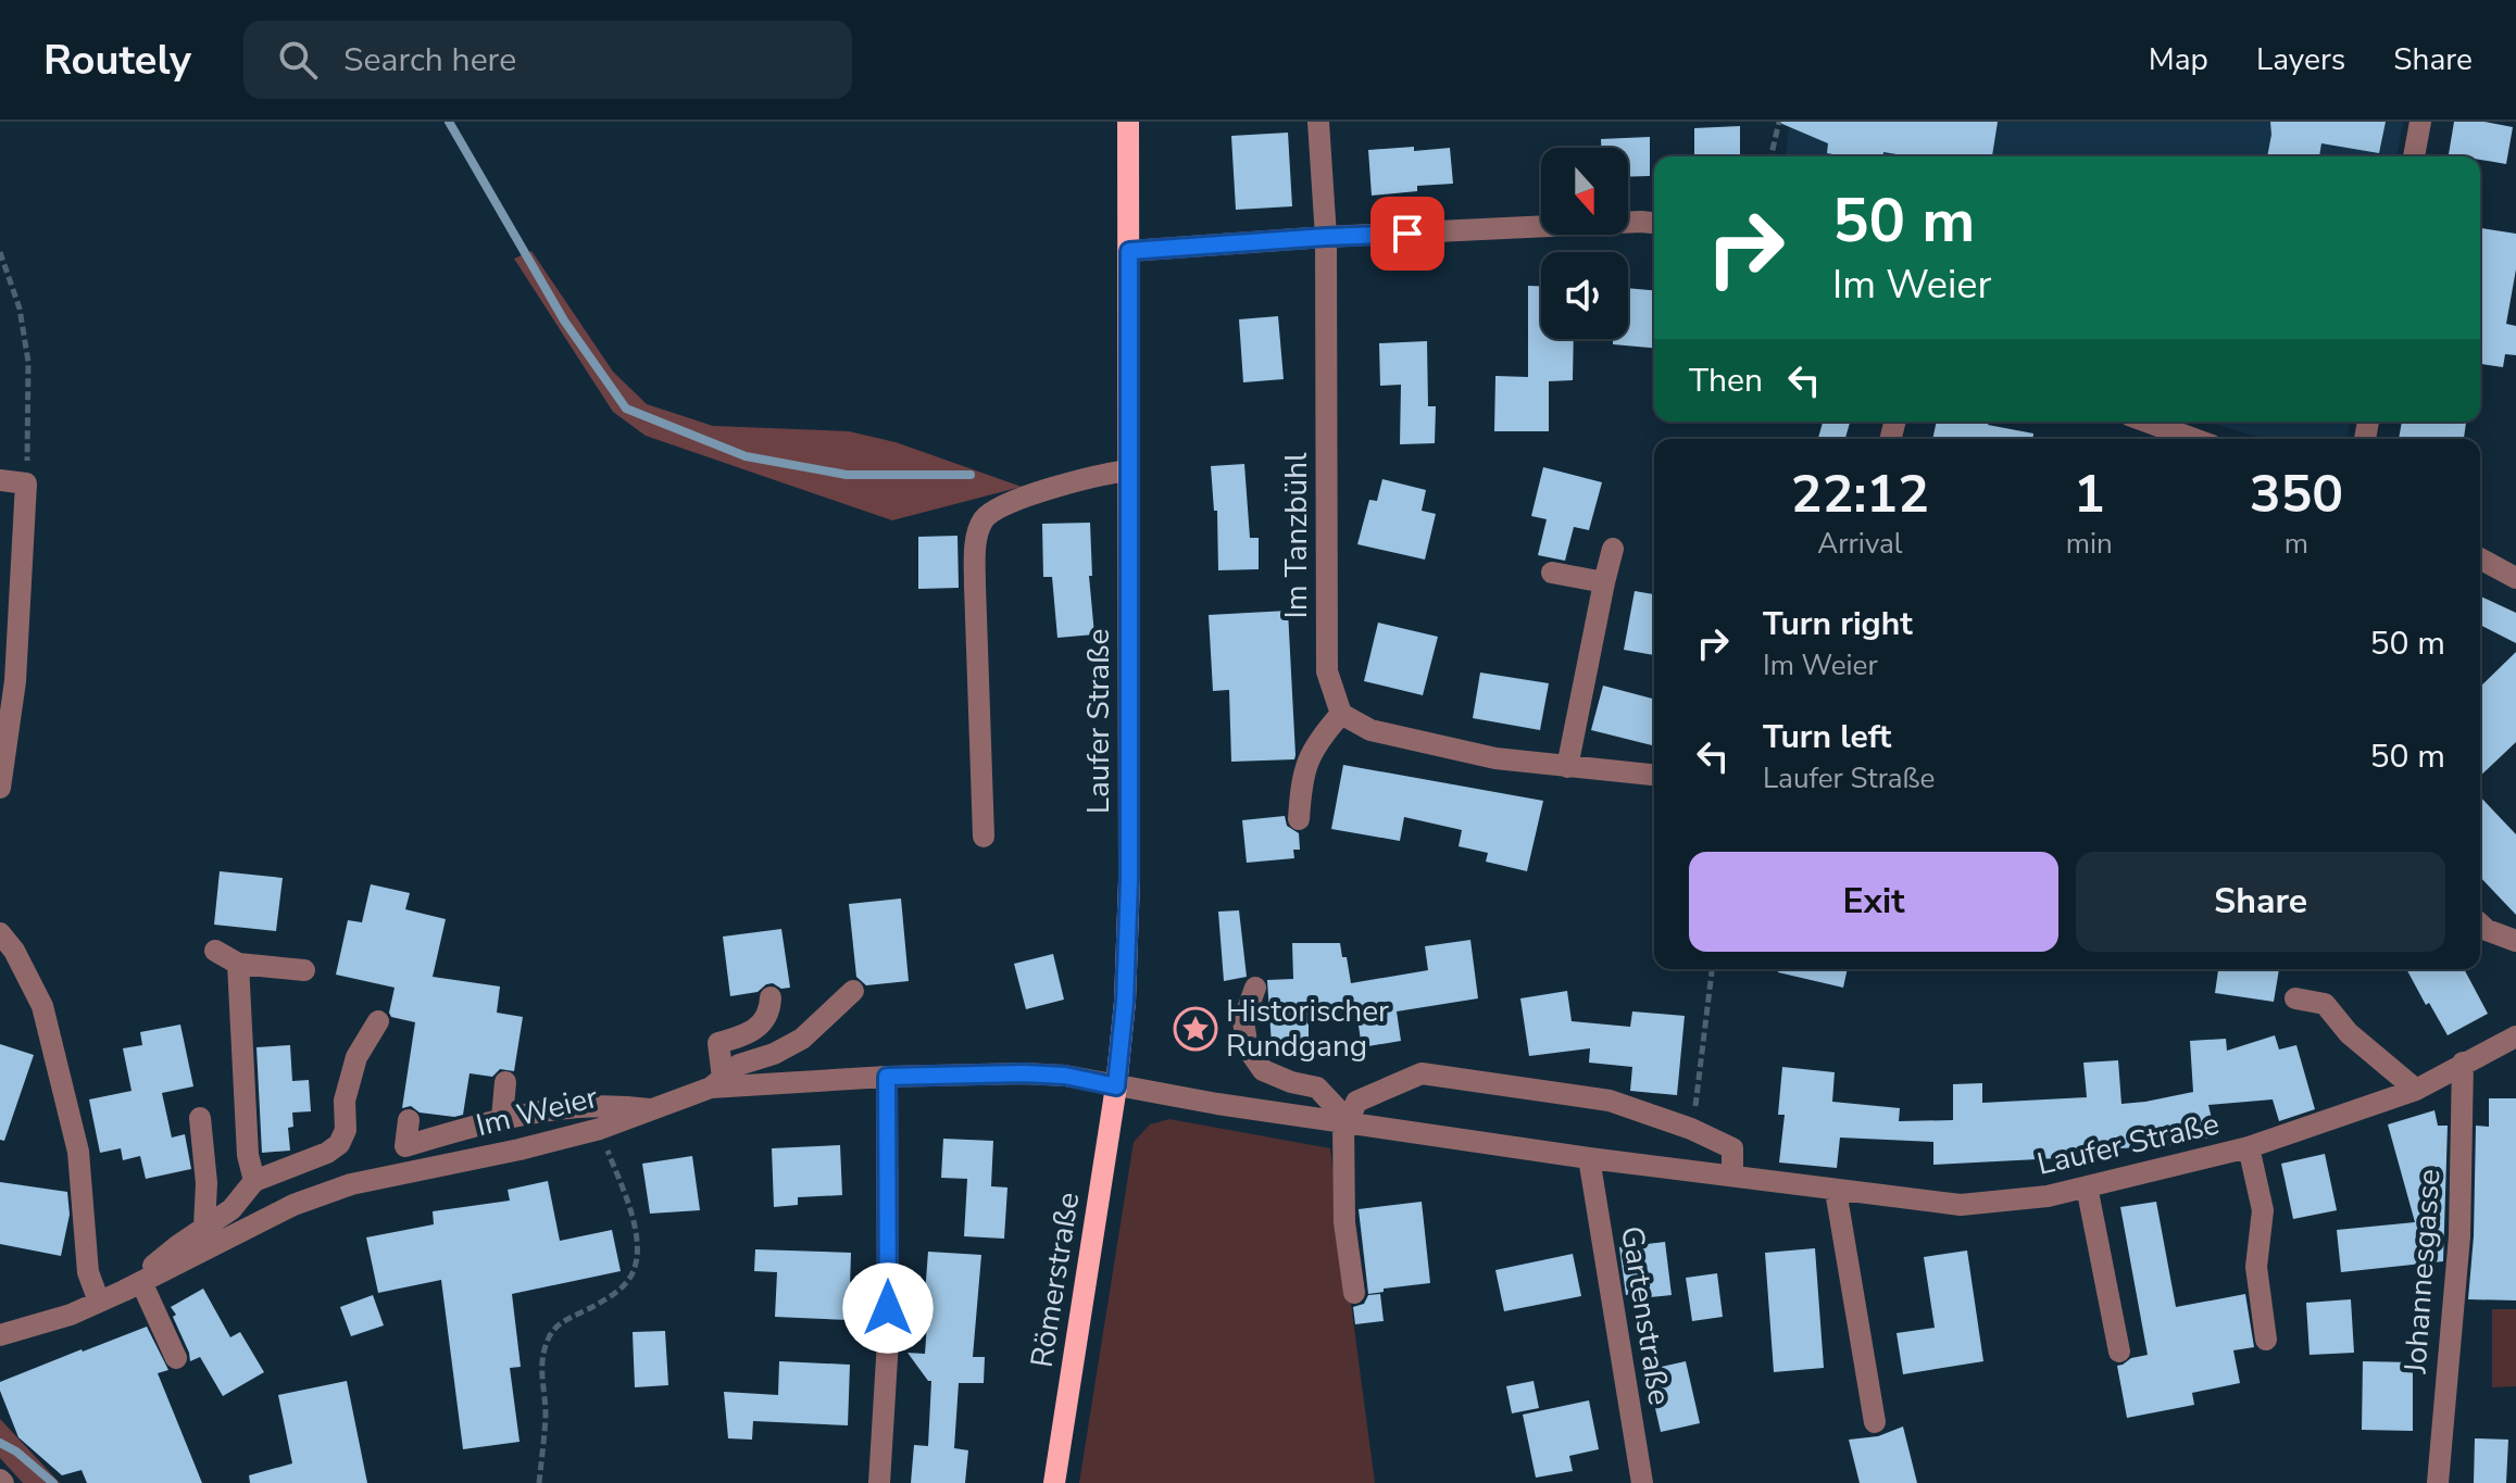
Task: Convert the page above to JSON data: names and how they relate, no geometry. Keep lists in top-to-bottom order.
{
  "streets": {
    "main road": ["Laufer Straße", "Römerstraße"],
    "street": [
      "Im Tanzbühl",
      "Im Weier",
      "Johannesgasse",
      "Gartenstraße"
    ]
  },
  "crossings": [
    ["Laufer Straße", "Im Weier"],
    ["Laufer Straße", "Johannesgasse"],
    ["Laufer Straße", "Römerstraße"],
    ["Laufer Straße", "Gartenstraße"],
    ["Im Weier", "Römerstraße"]
  ],
  "places": {
    "place": ["Historischer Rundgang"]
  },
  "north": "bottom",
  "page": {
    "header": "Routely",
    "search": "Search here",
    "nav": ["Map", "Layers", "Share"],
    "turn": ["50 m", "Im Weier"],
    "then": "Then",
    "eta": [
      "22:12",
      "Arrival",
      "1",
      "min",
      "350",
      "m"
    ],
    "list": [
      {
        "name": "Turn right",
        "note": "Im Weier",
        "value": "50 m"
      },
      {
        "name": "Turn left",
        "note": "Laufer Straße",
        "value": "50 m"
      }
    ],
    "buttons": ["Exit", "Share"]
  }
}
